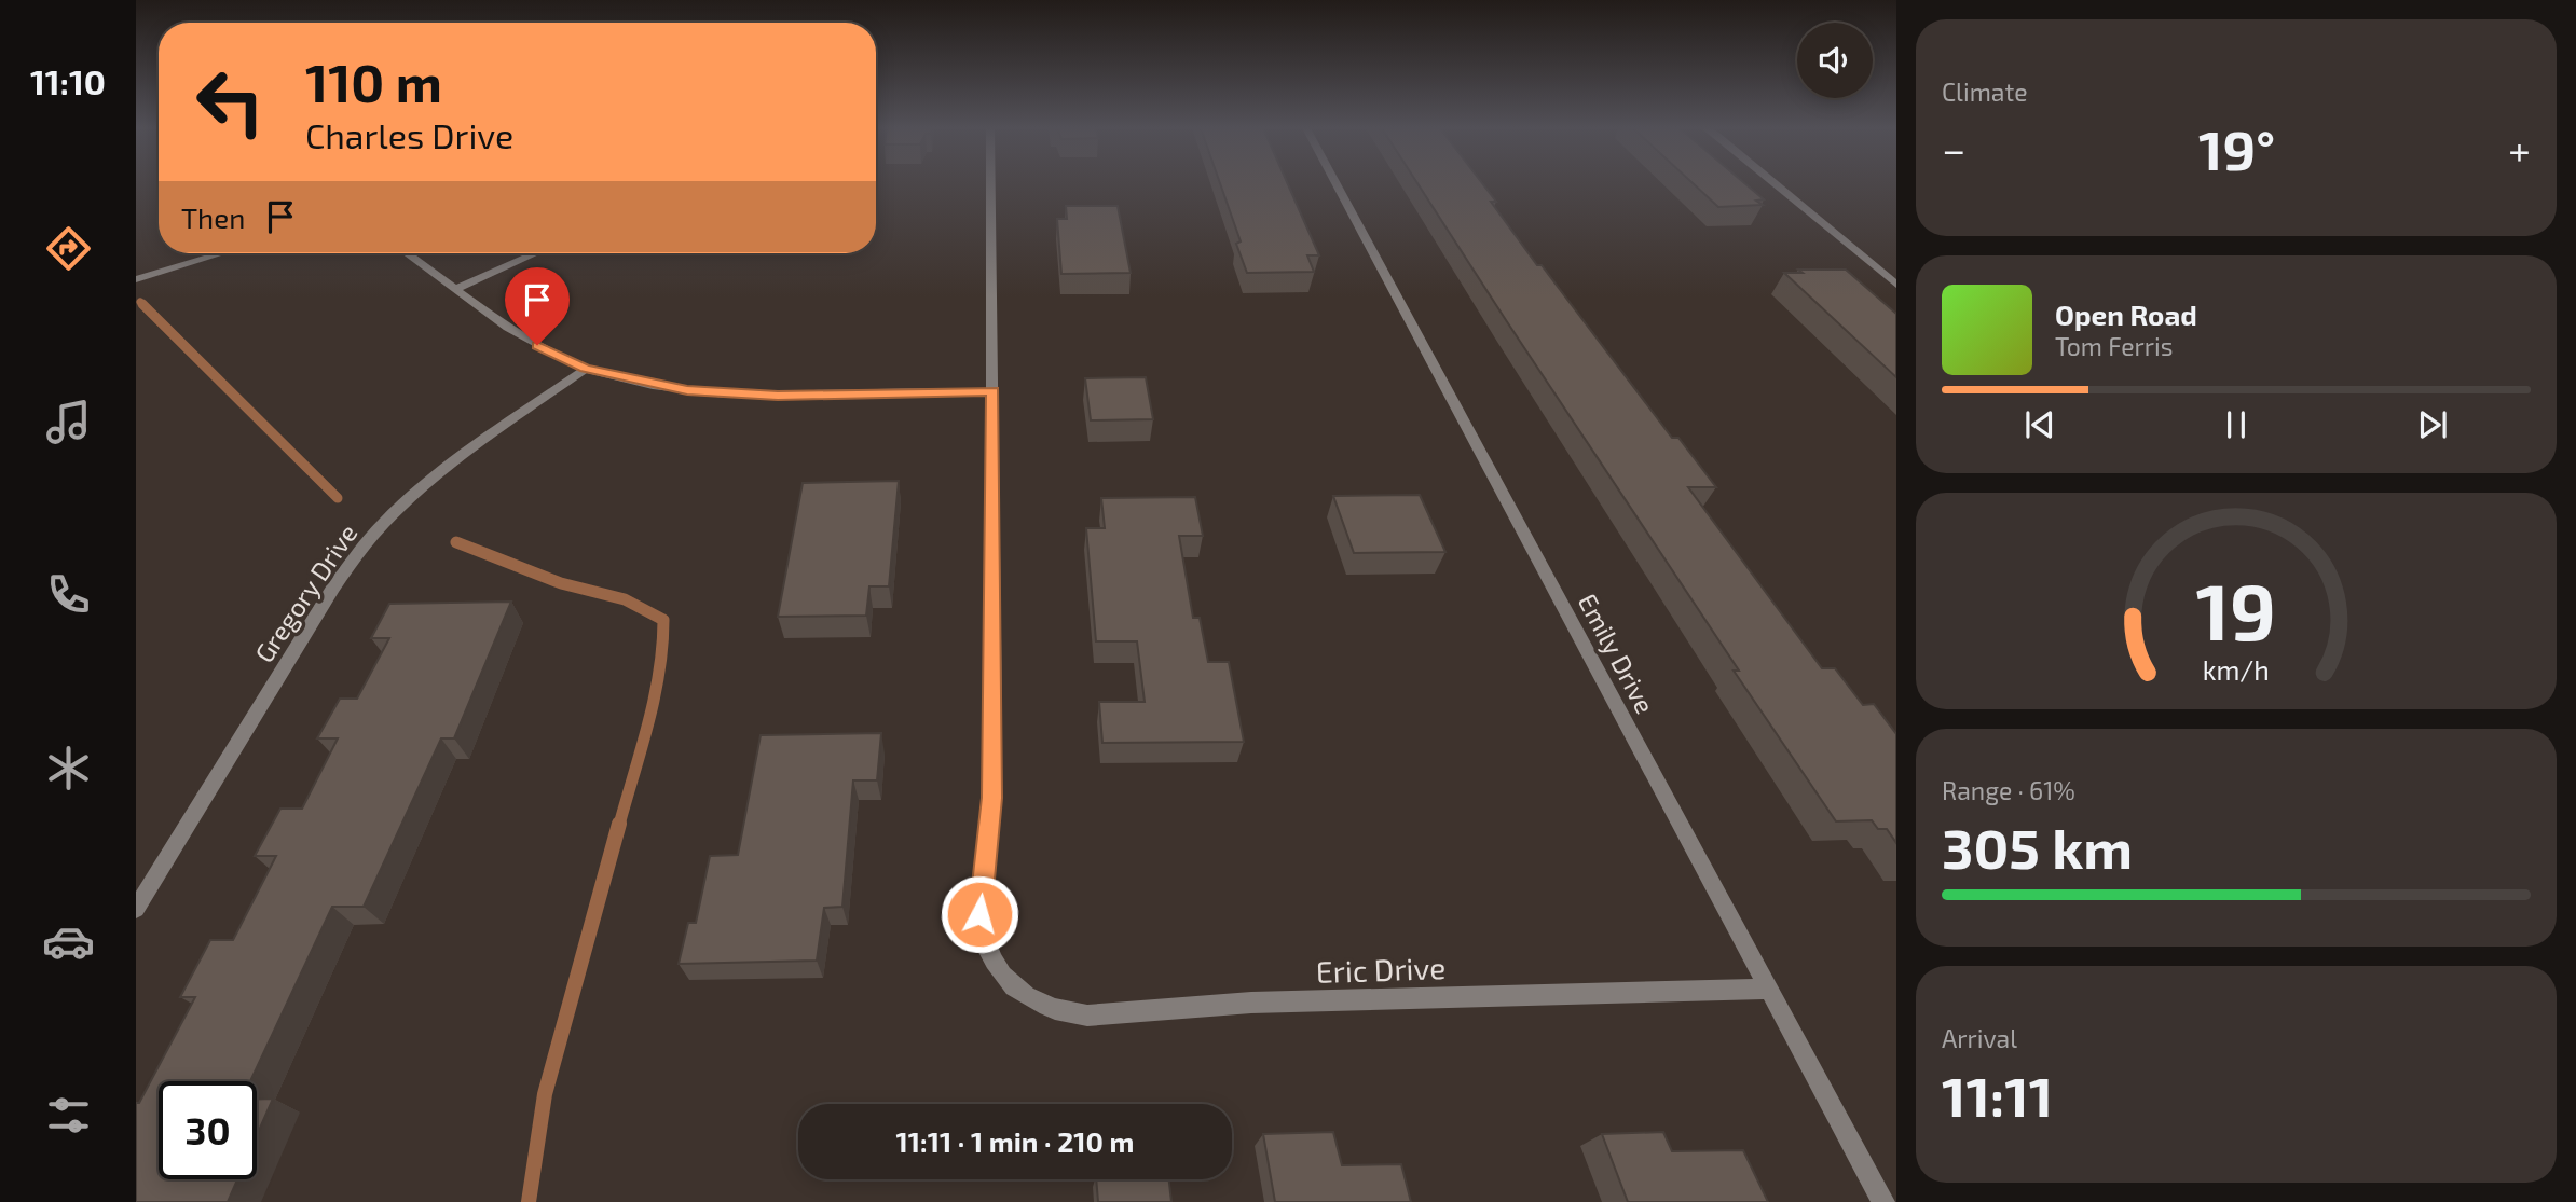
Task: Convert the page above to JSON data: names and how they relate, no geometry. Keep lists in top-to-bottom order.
{
  "streets": {
    "street": ["Gregory Drive", "Emily Drive", "Eric Drive"]
  },
  "crossings": [
    ["Emily Drive", "Eric Drive"]
  ],
  "page": {
    "tabs": "11:10",
    "tile": [
      "Climate",
      ["Range · 61%", "305 km"],
      ["Arrival", "11:11"]
    ],
    "turn": ["110 m", "Charles Drive"],
    "heat": ["−", "19°", "+"],
    "then": "Then",
    "song": ["Open Road", "Tom Ferris"],
    "limit": "30",
    "trip": "11:11 · 1 min · 210 m",
    "gauge": ["19", "km/h"]
  }
}
